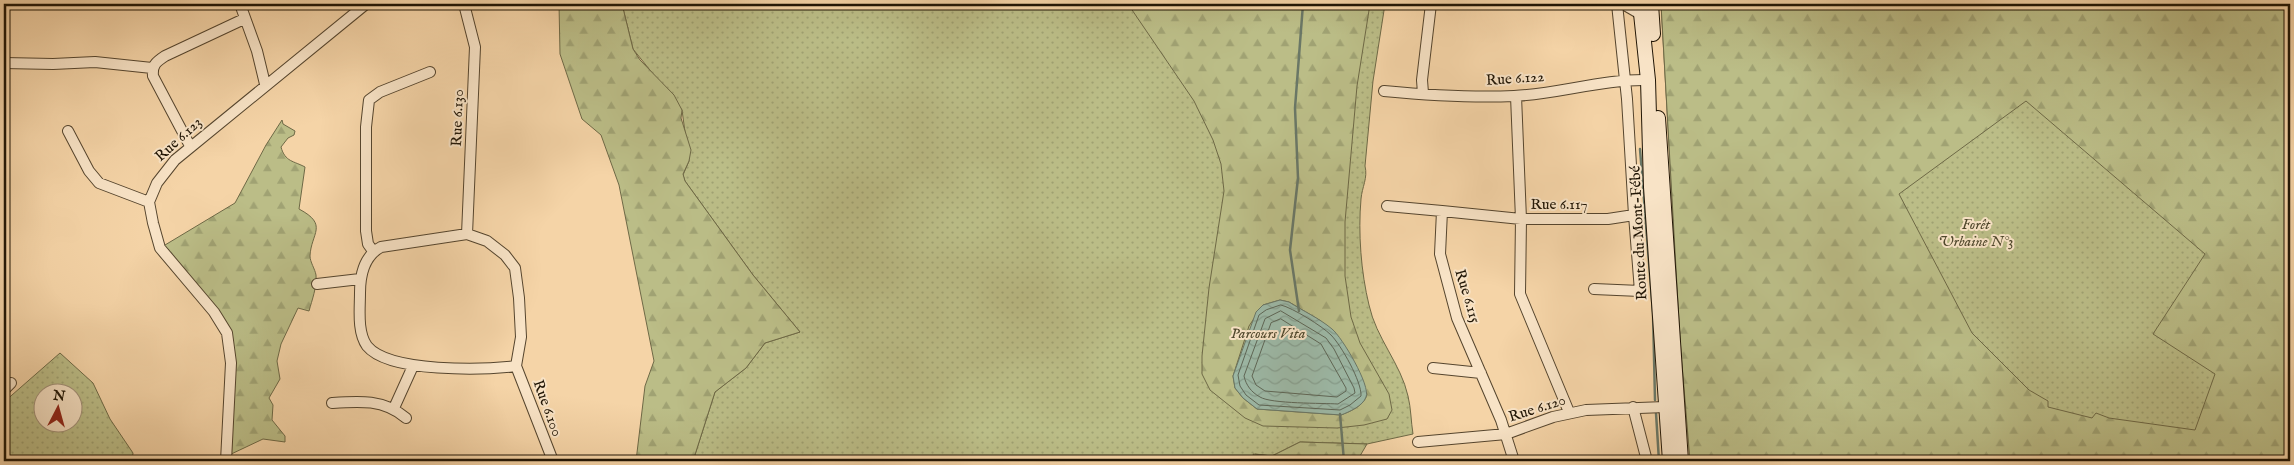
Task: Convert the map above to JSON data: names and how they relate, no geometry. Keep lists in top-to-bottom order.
{
  "streets": {
    "street": [
      "Rue 6.122",
      "Rue 6.130",
      "Rue 6.123",
      "Rue 6.117",
      "Route du Mont-Fébé",
      "Rue 6.115",
      "Rue 6.100",
      "Rue 6.120"
    ]
  },
  "crossings": [
    ["Rue 6.122", "Route du Mont-Fébé"],
    ["Rue 6.130", "Rue 6.100"],
    ["Rue 6.117", "Rue 6.120"],
    ["Route du Mont-Fébé", "Rue 6.120"],
    ["Rue 6.115", "Rue 6.120"]
  ],
  "parks": ["Forêt Urbaine N°3", "Parcours Vita"],
  "north": "top"
}
